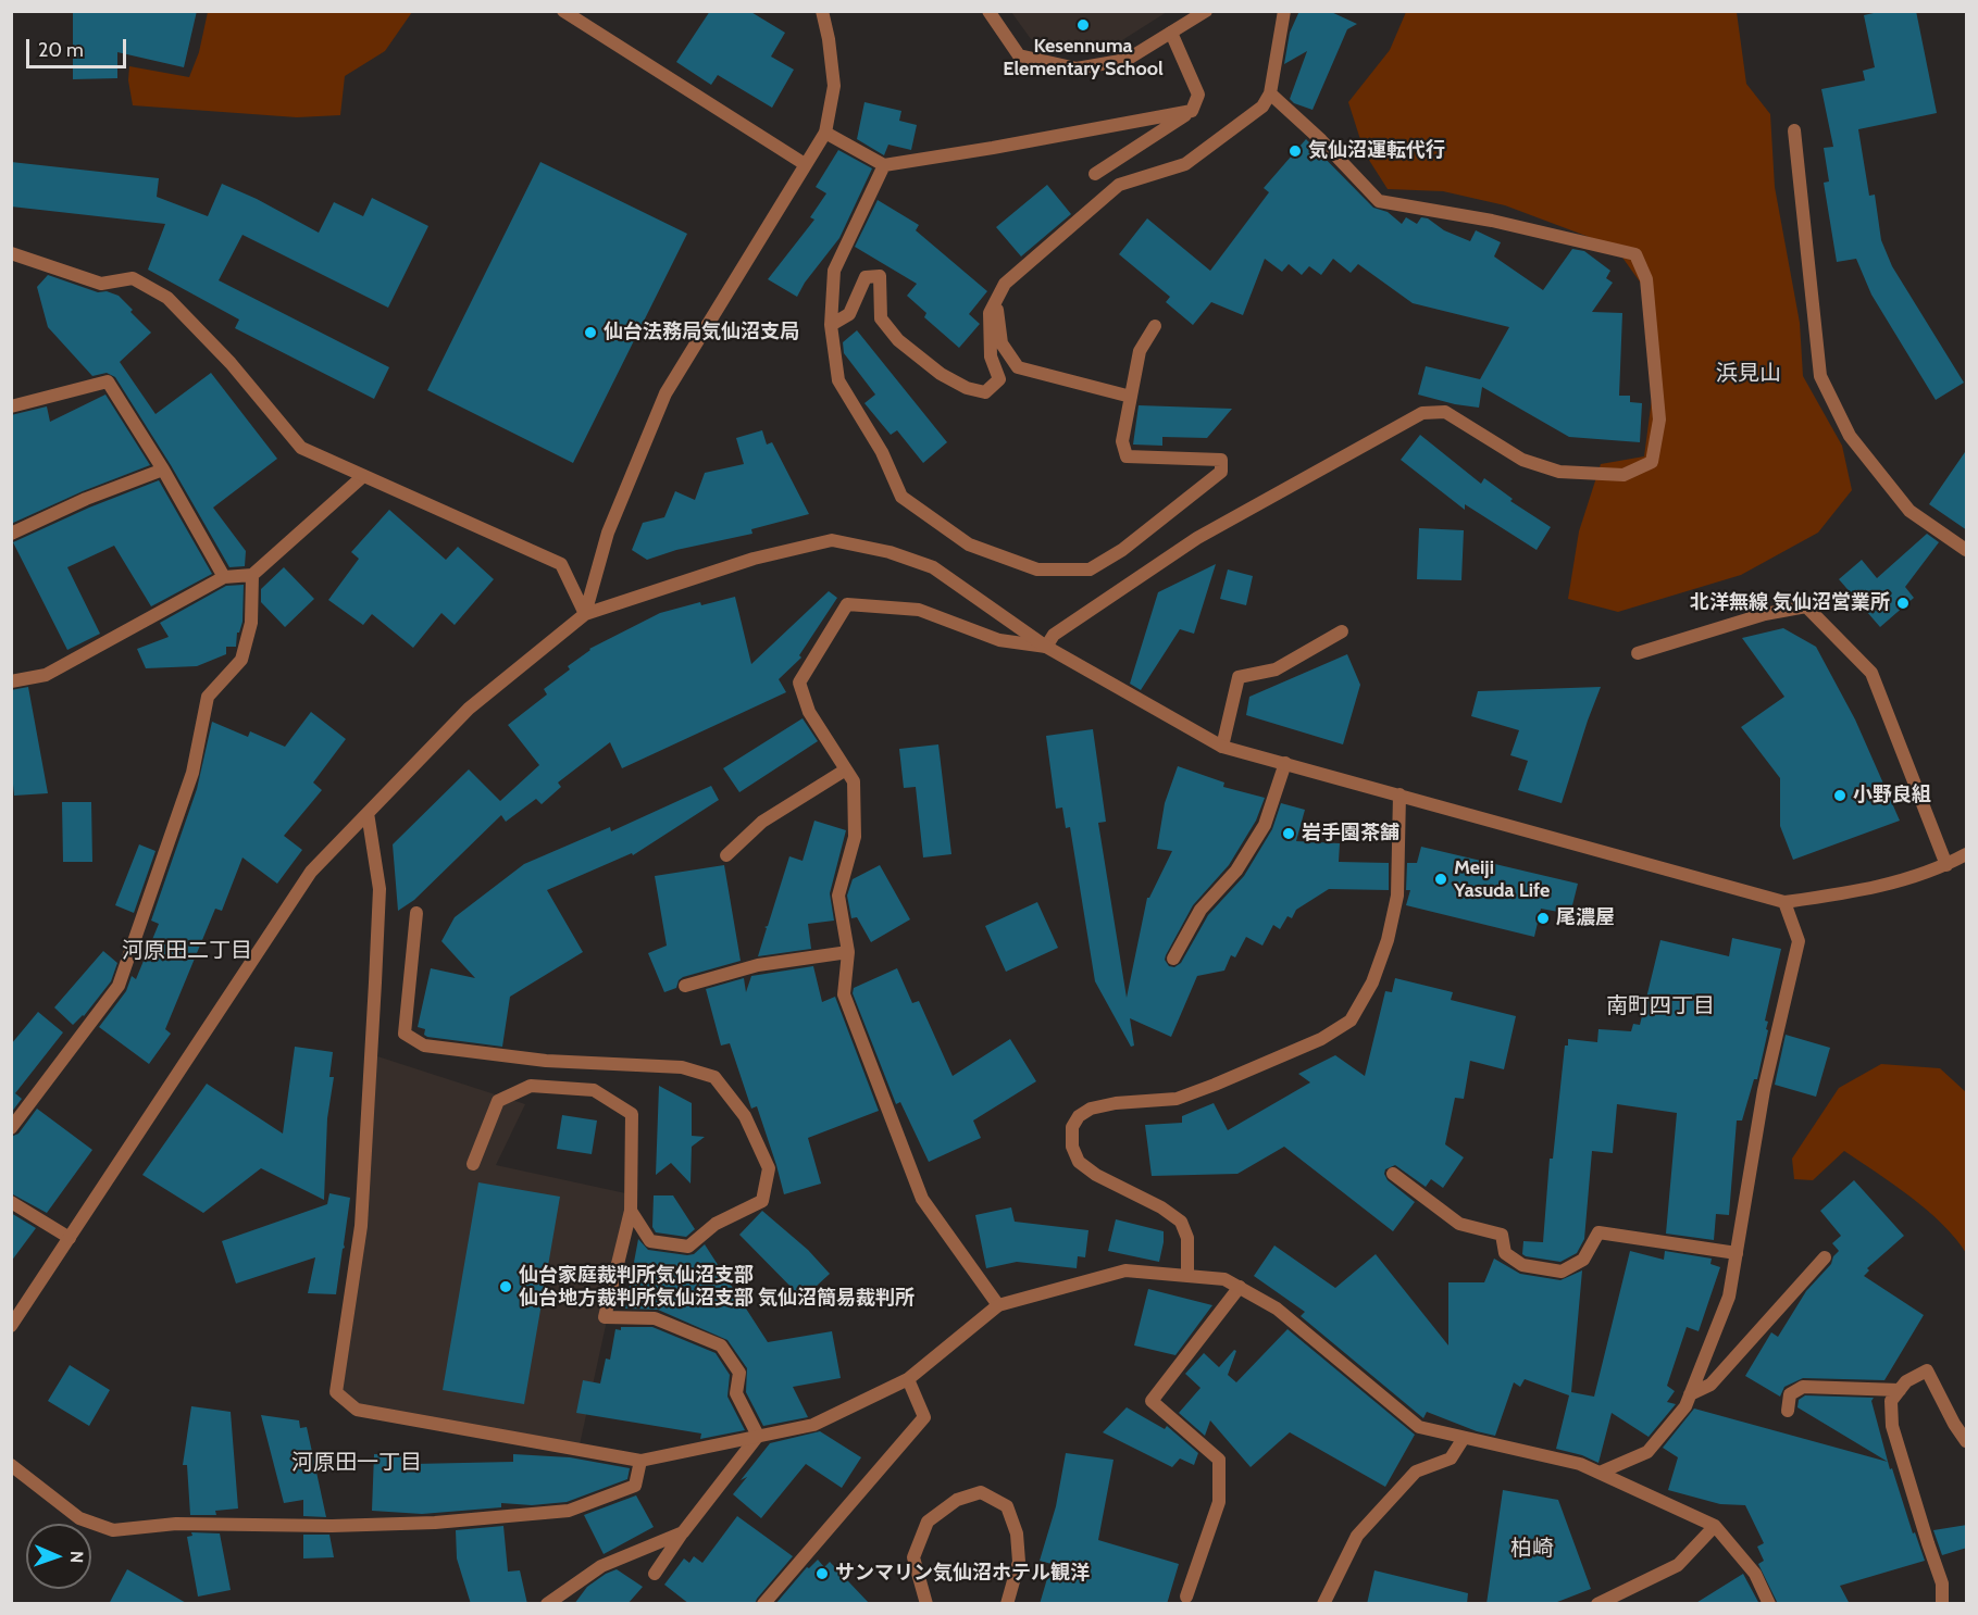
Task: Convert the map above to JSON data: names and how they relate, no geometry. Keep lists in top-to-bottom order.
{
  "districts": [
    "浜見山",
    "河原田二丁目",
    "南町四丁目",
    "河原田一丁目",
    "柏崎"
  ],
  "places": [
    "Kesennuma Elementary School",
    "気仙沼運転代行",
    "仙台法務局気仙沼支局",
    "北洋無線 気仙沼営業所",
    "小野良組",
    "岩手園茶舗",
    "Meiji Yasuda Life",
    "尾濃屋",
    "仙台家庭裁判所気仙沼支部 仙台地方裁判所気仙沼支部 気仙沼簡易裁判所",
    "サンマリン気仙沼ホテル観洋"
  ],
  "scale_bar": "20 m",
  "north": "right"
}
